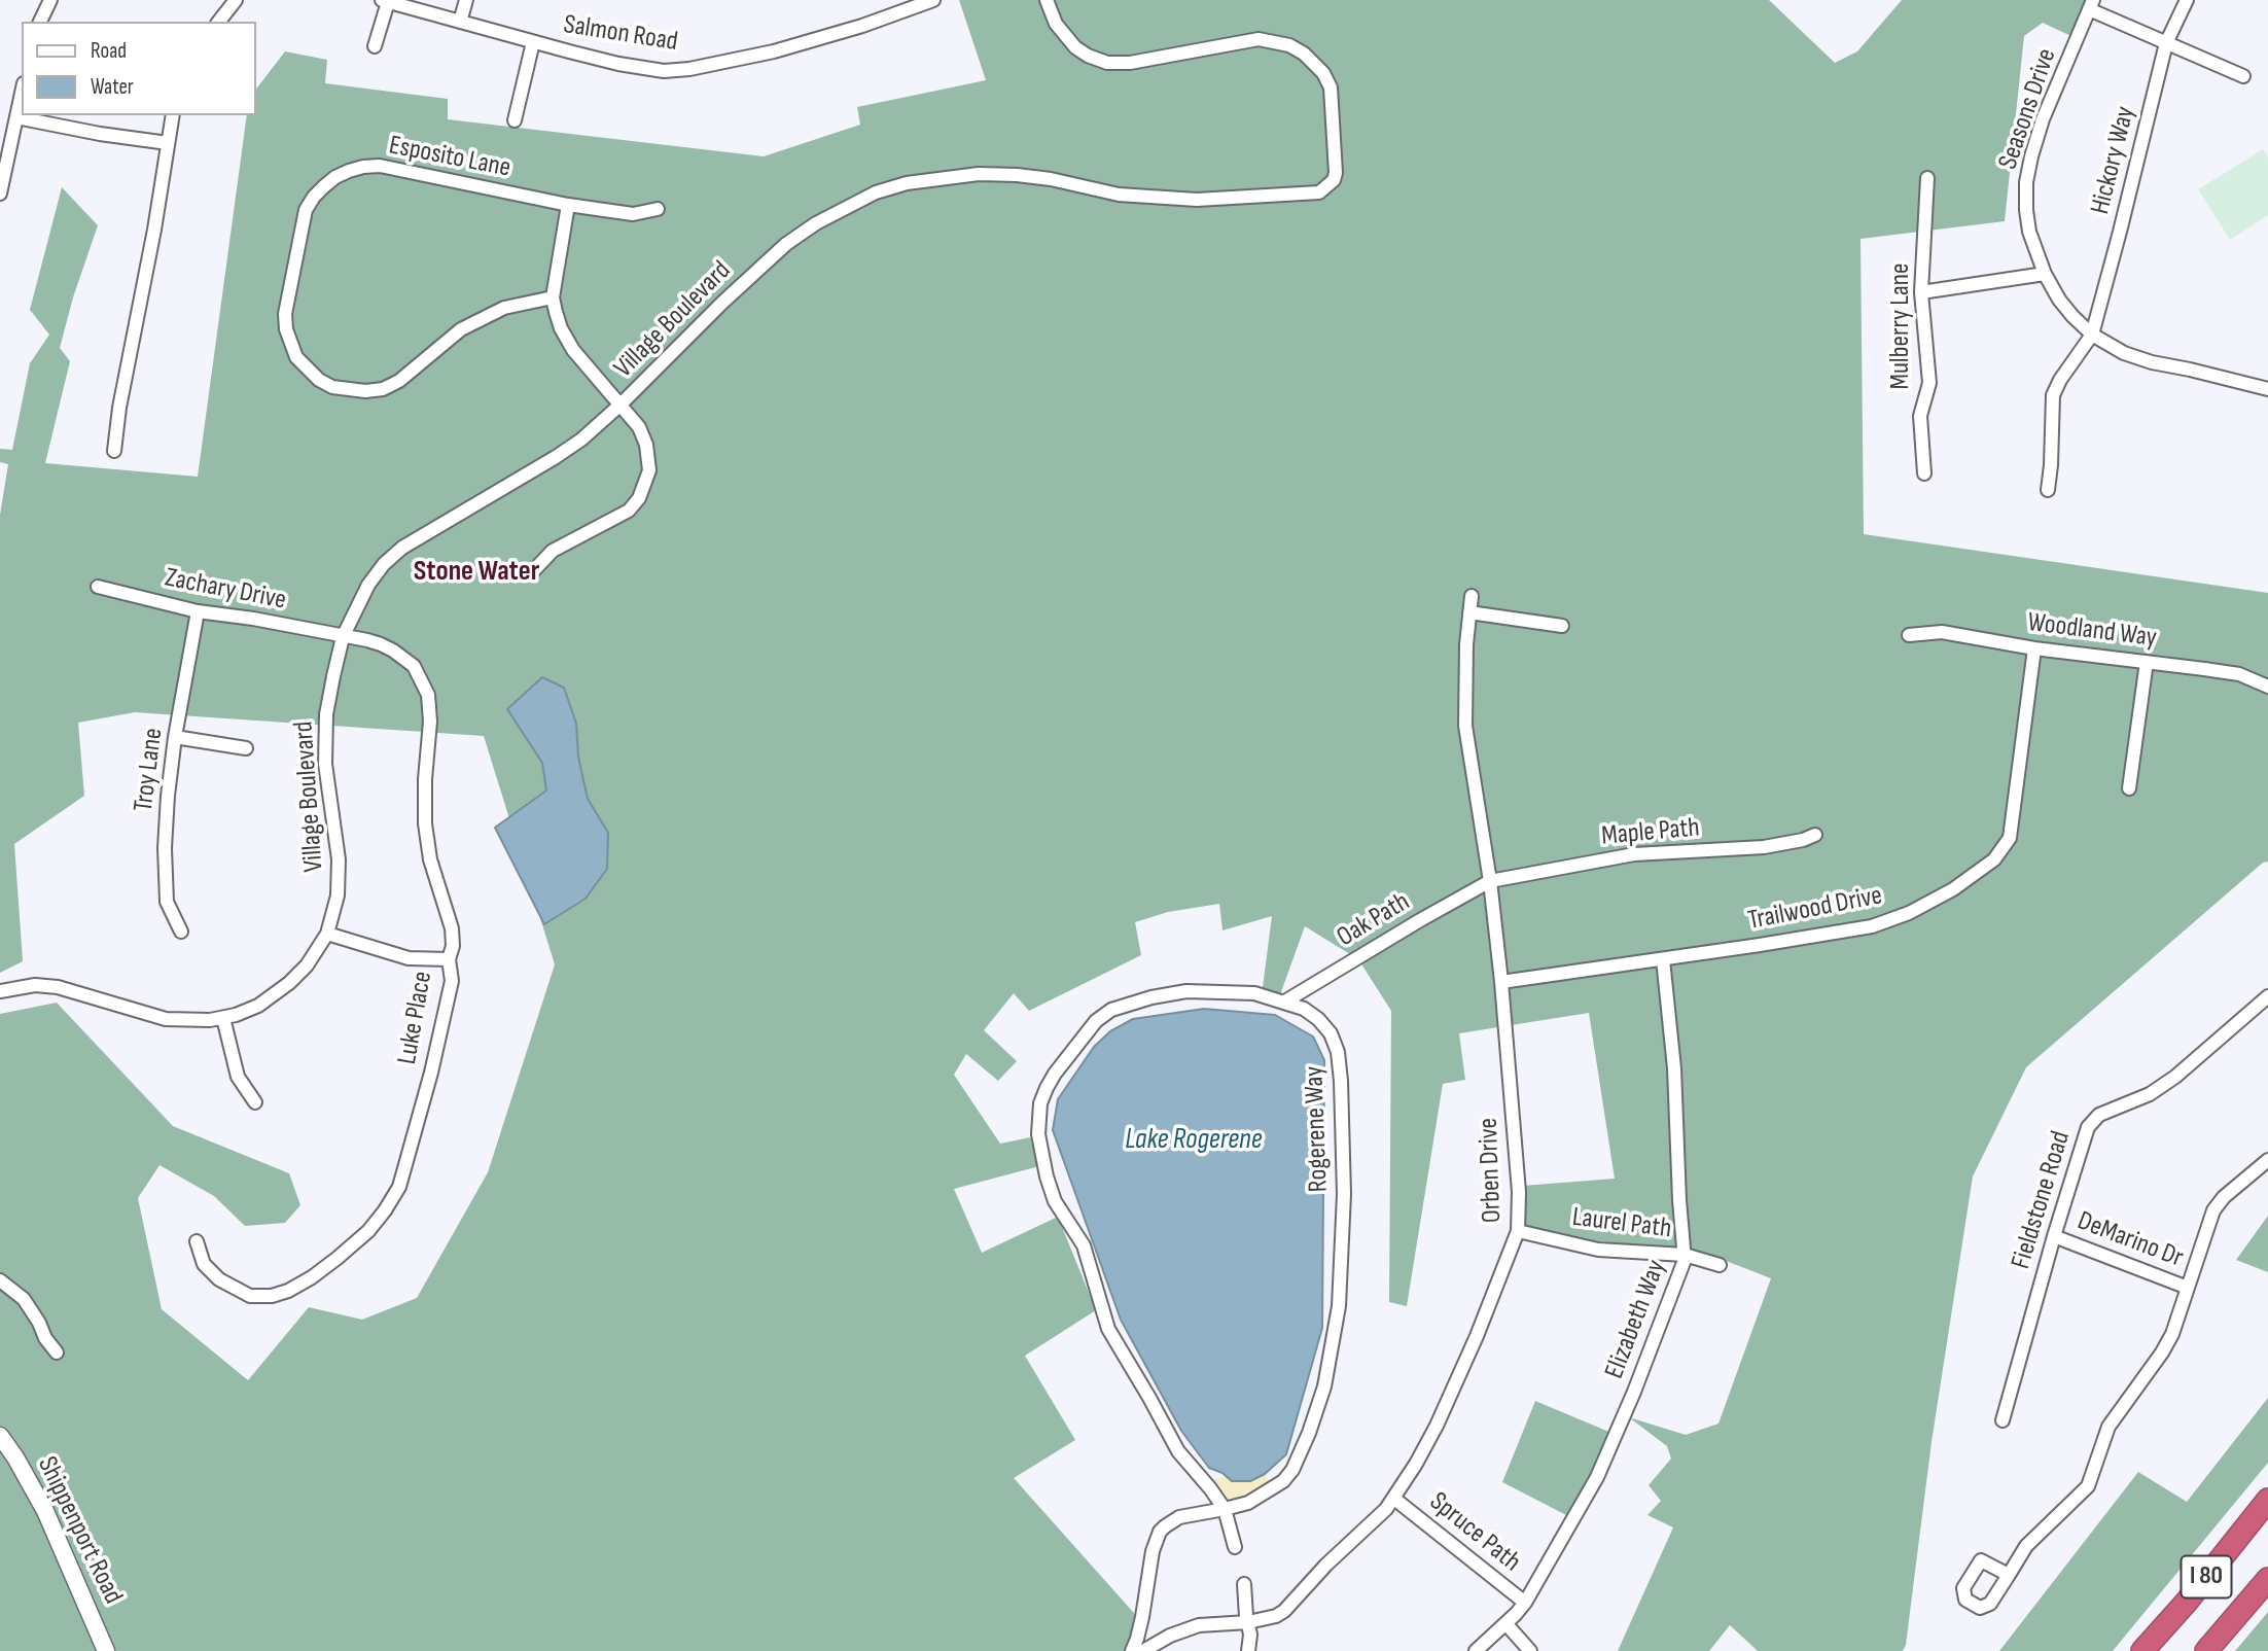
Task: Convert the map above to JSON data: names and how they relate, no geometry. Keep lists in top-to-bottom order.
{
  "streets": {
    "highway": ["I 80"],
    "street": [
      "Salmon Road",
      "Seasons Drive",
      "Esposito Lane",
      "Hickory Way",
      "Village Boulevard",
      "Mulberry Lane",
      "Zachary Drive",
      "Woodland Way",
      "Troy Lane",
      "Maple Path",
      "Trailwood Drive",
      "Oak Path",
      "Luke Place",
      "Rogerene Way",
      "Orben Drive",
      "Fieldstone Road",
      "Laurel Path",
      "DeMarino Dr",
      "Elizabeth Way",
      "Shippenport Road",
      "Spruce Path"
    ]
  },
  "crossings": [
    ["Seasons Drive", "Hickory Way"],
    ["Village Boulevard", "Zachary Drive"],
    ["Village Boulevard", "Luke Place"],
    ["Zachary Drive", "Troy Lane"],
    ["Zachary Drive", "Luke Place"],
    ["Woodland Way", "Trailwood Drive"],
    ["Maple Path", "Oak Path"],
    ["Maple Path", "Orben Drive"],
    ["Trailwood Drive", "Orben Drive"],
    ["Trailwood Drive", "Elizabeth Way"],
    ["Oak Path", "Rogerene Way"],
    ["Oak Path", "Orben Drive"],
    ["Orben Drive", "Laurel Path"],
    ["Orben Drive", "Spruce Path"],
    ["Fieldstone Road", "DeMarino Dr"],
    ["Laurel Path", "Elizabeth Way"],
    ["Elizabeth Way", "Spruce Path"]
  ],
  "districts": ["Stone Water"],
  "water": ["Lake Rogerene"],
  "legend": ["Road", "Water"]
}
